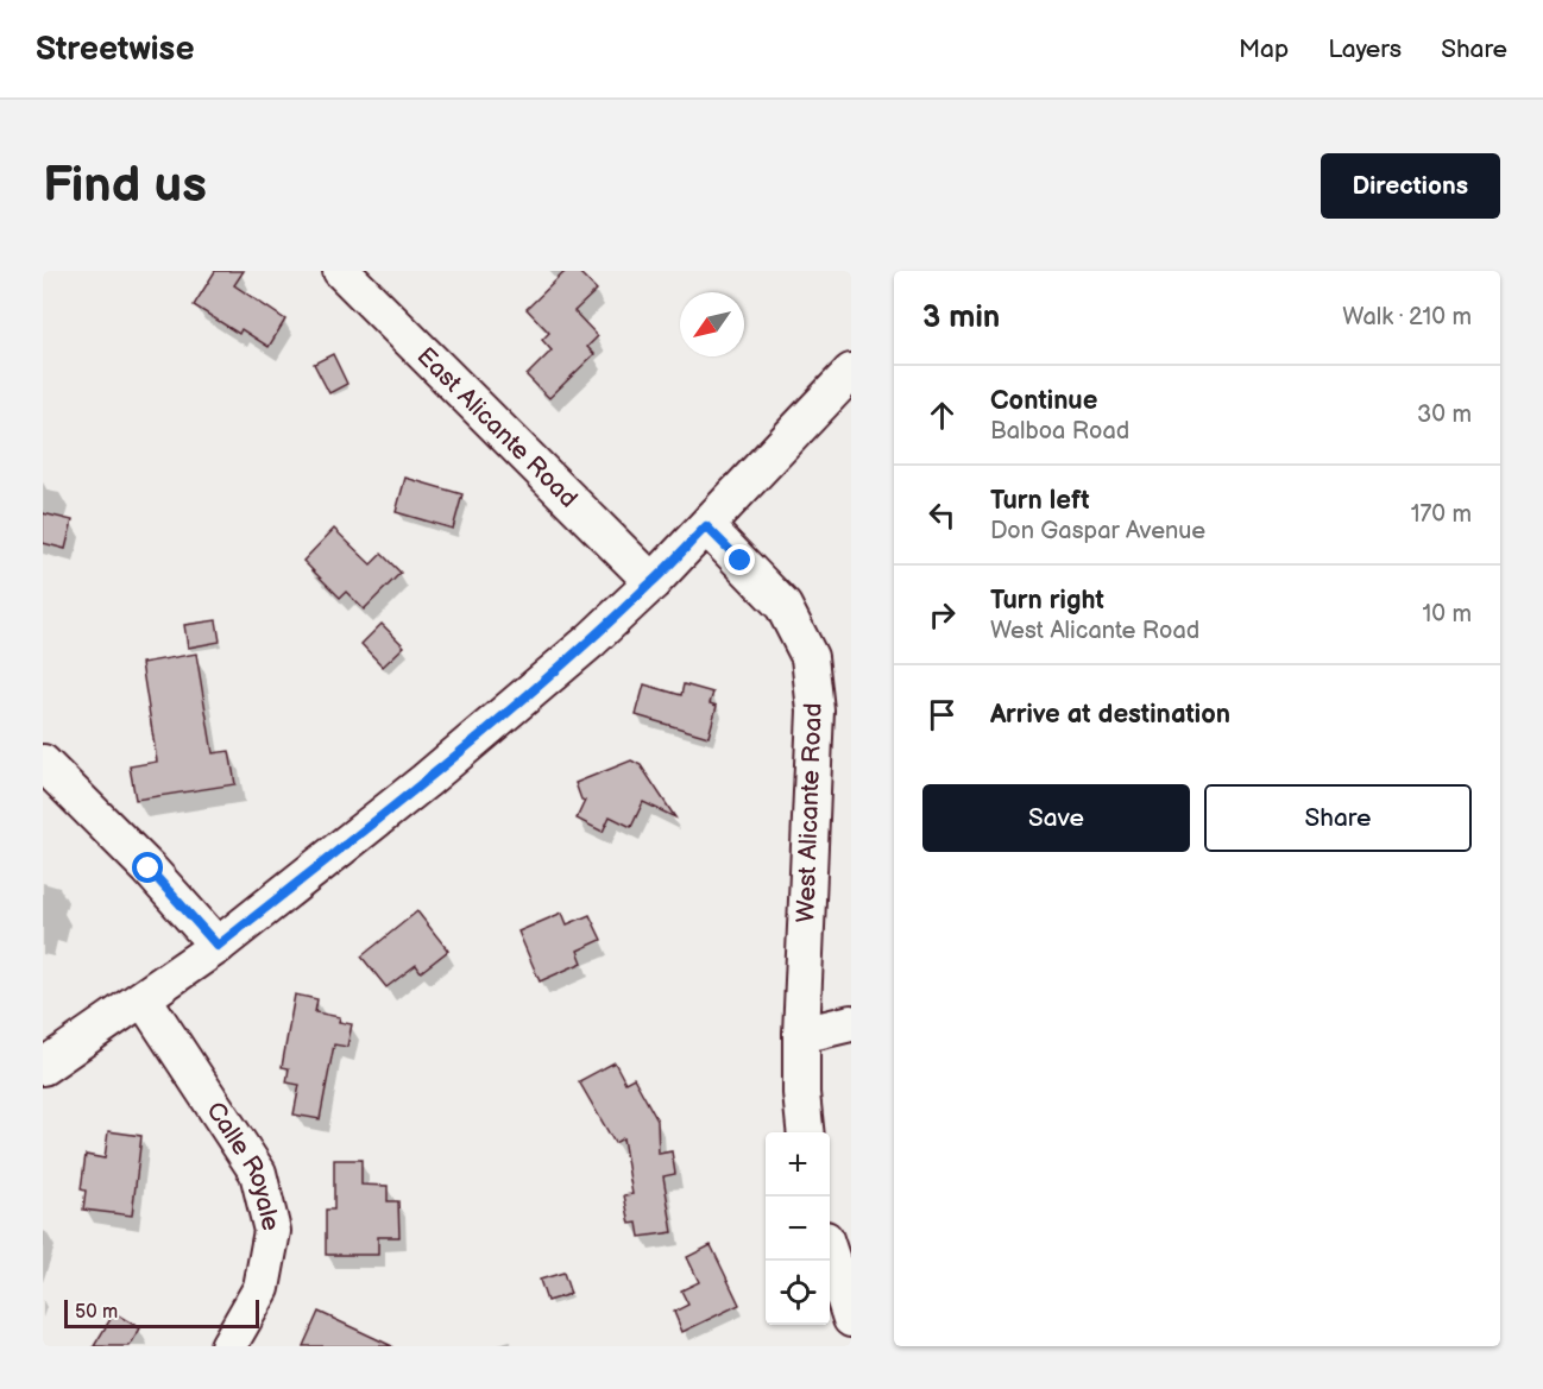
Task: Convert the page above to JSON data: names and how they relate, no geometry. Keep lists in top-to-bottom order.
{
  "streets": {
    "street": ["East Alicante Road", "West Alicante Road", "Calle Royale"]
  },
  "scale_bar": "50 m",
  "north": "bottom left",
  "page": {
    "header": "Streetwise",
    "nav": ["Map", "Layers", "Share"],
    "buttons": [
      "Directions",
      ["Save", "Share"]
    ],
    "title": "Find us",
    "heading": ["3 min", "Walk · 210 m"],
    "list": [
      ["Continue", "Balboa Road", "30 m"],
      ["Turn left", "Don Gaspar Avenue", "170 m"],
      ["Turn right", "West Alicante Road", "10 m"],
      "Arrive at destination"
    ],
    "map_buttons": ["+", "−"],
    "scale": "50 m"
  }
}
